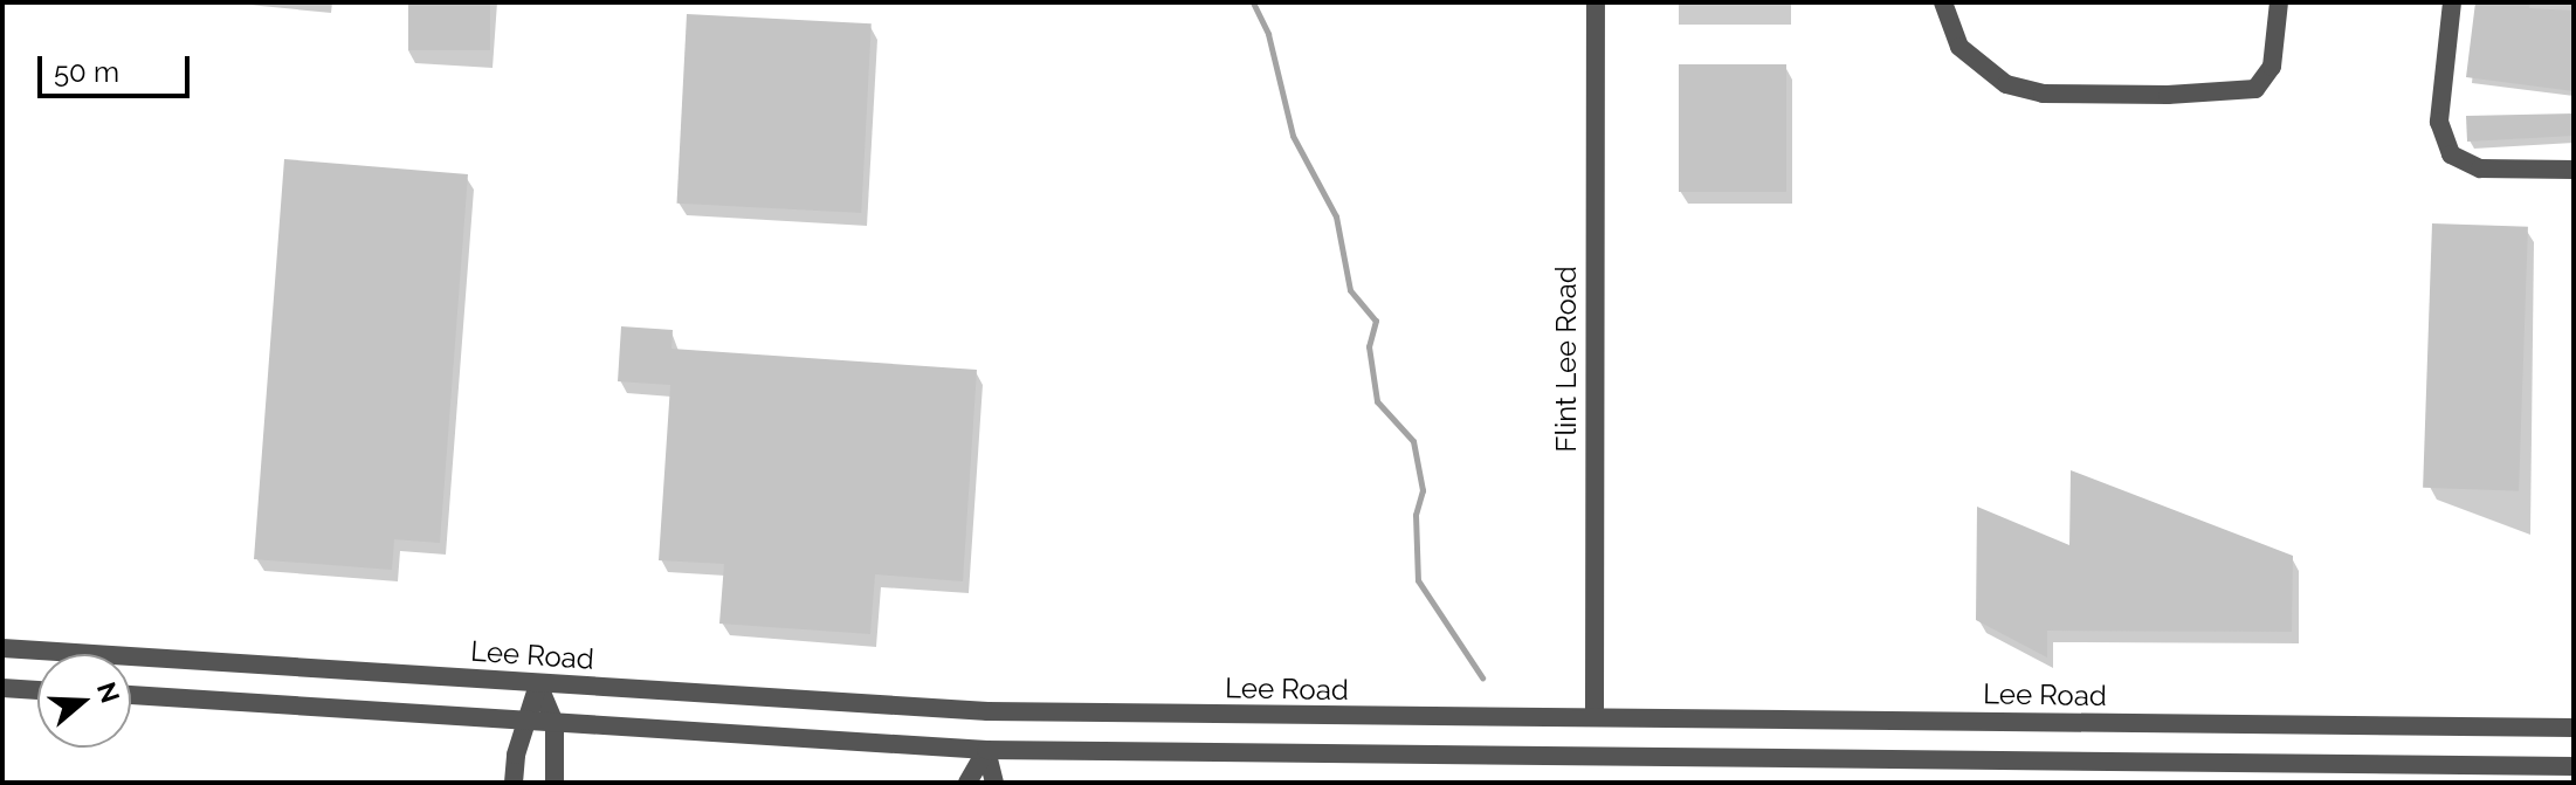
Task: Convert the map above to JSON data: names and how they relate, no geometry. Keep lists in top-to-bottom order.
{
  "streets": {
    "street": ["Flint Lee Road", "Lee Road"]
  },
  "crossings": [
    ["Flint Lee Road", "Lee Road"]
  ],
  "scale_bar": "50 m",
  "north": "right"
}
